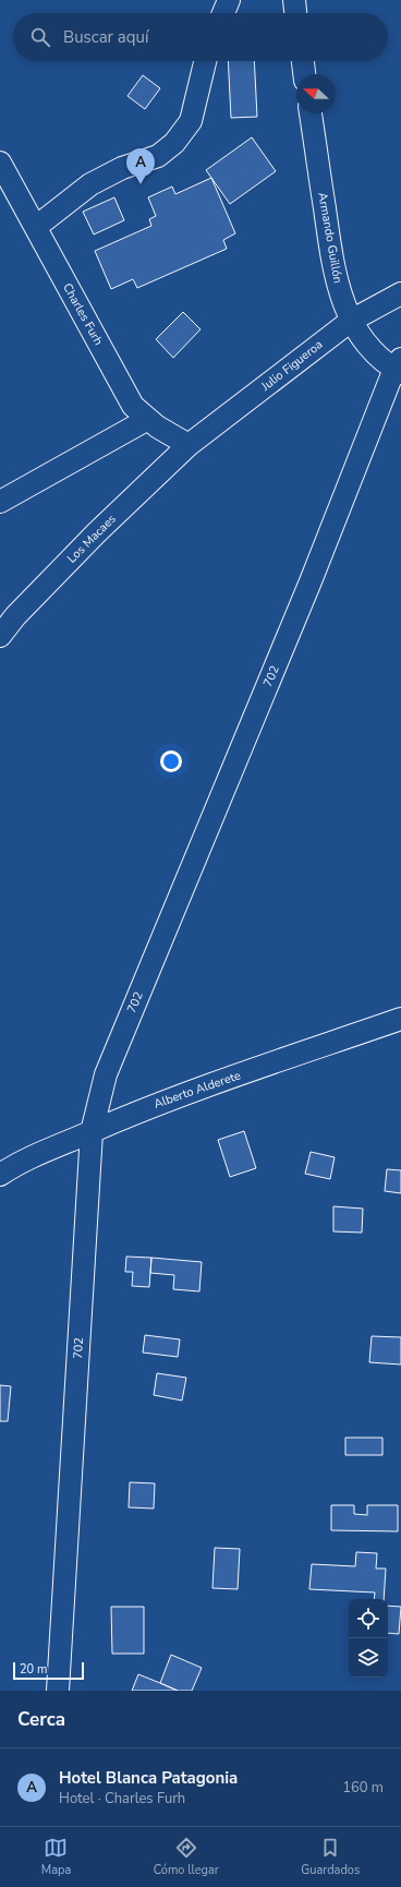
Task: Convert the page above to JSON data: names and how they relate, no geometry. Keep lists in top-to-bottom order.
{
  "streets": {
    "street": [
      "Armando Guillón",
      "Charles Furh",
      "Julio Figueroa",
      "Los Macaes",
      "702",
      "Alberto Alderete"
    ]
  },
  "crossings": [
    ["Armando Guillón", "Julio Figueroa"],
    ["Armando Guillón", "702"],
    ["Charles Furh", "Julio Figueroa"],
    ["Charles Furh", "Los Macaes"],
    ["Julio Figueroa", "Los Macaes"],
    ["702", "Alberto Alderete"]
  ],
  "scale_bar": "20 m",
  "north": "left",
  "page": {
    "search": "Buscar aquí",
    "pins": "A",
    "scale": "20 m",
    "heading": "Cerca",
    "list": [
      {
        "mark": "A",
        "name": "Hotel Blanca Patagonia",
        "note": "Hotel · Charles Furh",
        "value": "160 m"
      }
    ],
    "nav": ["Mapa", "Cómo llegar", "Guardados"]
  }
}
